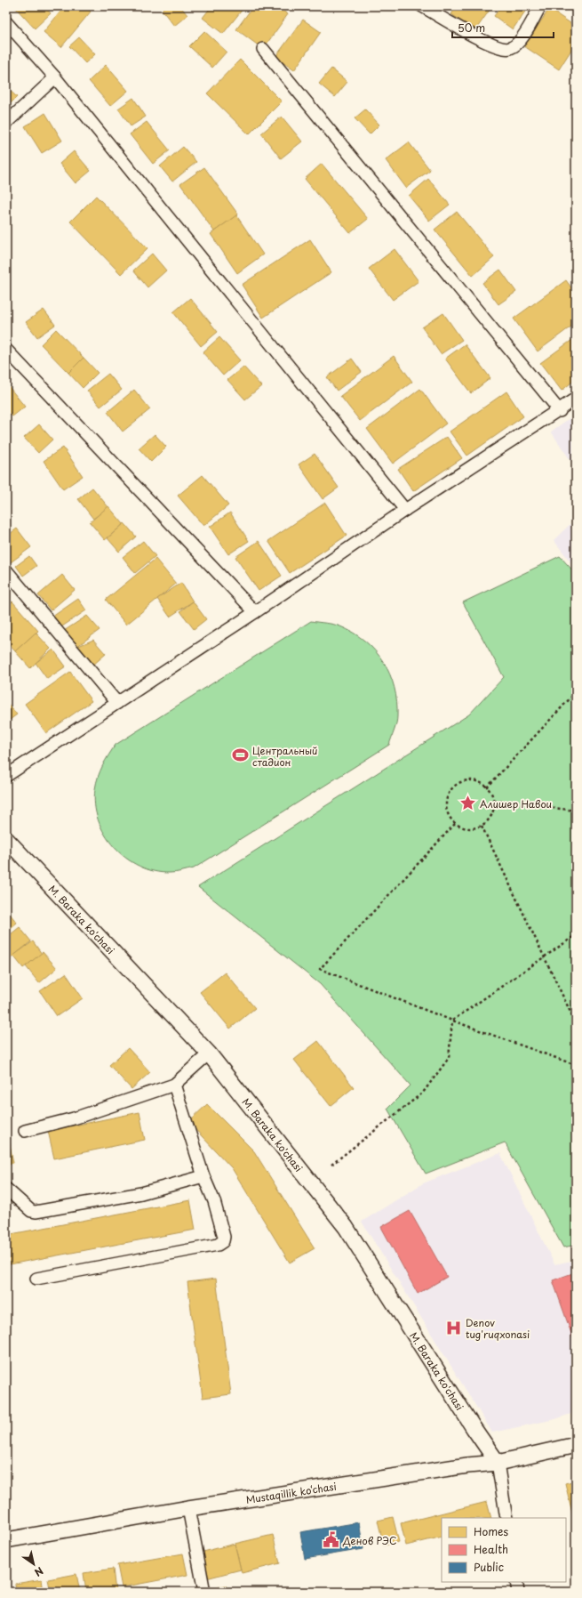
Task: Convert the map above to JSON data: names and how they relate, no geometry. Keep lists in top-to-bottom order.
{
  "streets": {
    "street": ["M. Baraka ko'chasi", "Mustaqillik ko‘chasi"]
  },
  "crossings": [
    ["M. Baraka ko'chasi", "Mustaqillik ko‘chasi"]
  ],
  "places": {
    "sports": ["Центральный стадион"],
    "place": ["Алишер Навои"],
    "hospital": ["Denov tug'ruqxonasi"],
    "public building": ["Денов РЭС"]
  },
  "legend": ["Homes", "Health", "Public"],
  "scale_bar": "50 m",
  "north": "bottom right"
}
